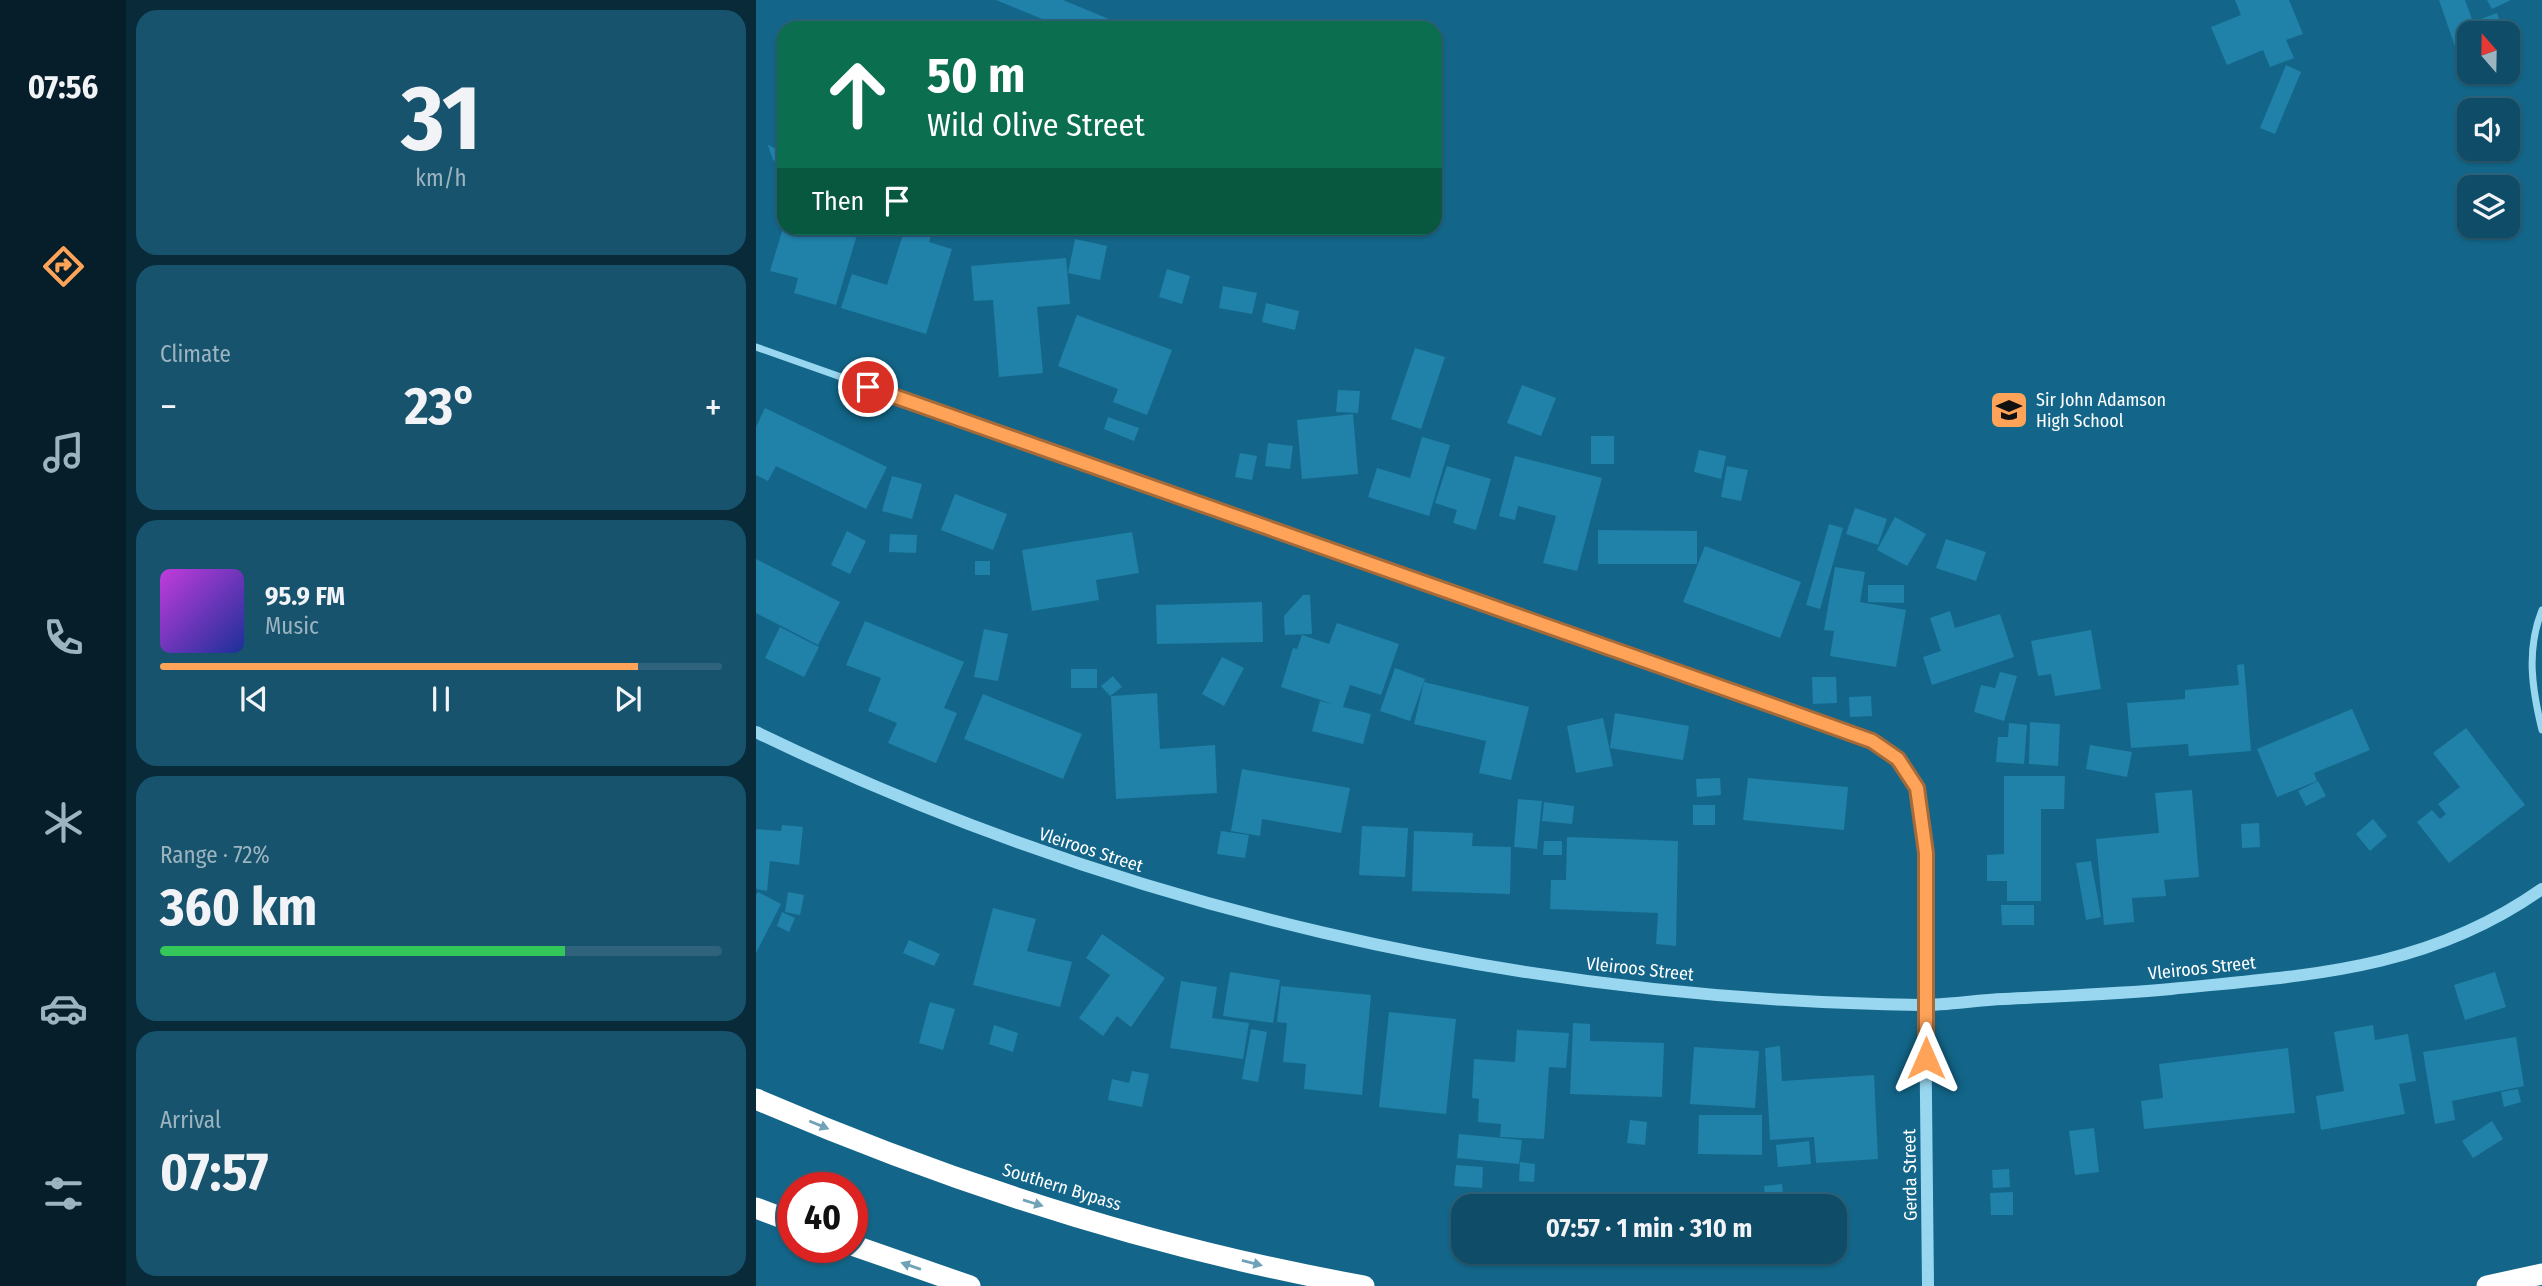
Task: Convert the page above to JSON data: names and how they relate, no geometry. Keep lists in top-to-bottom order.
{
  "streets": {
    "highway": ["Southern Bypass"],
    "street": ["Vleiroos Street", "Gerda Street"]
  },
  "crossings": [
    ["Vleiroos Street", "Gerda Street"]
  ],
  "one_way": ["Southern Bypass"],
  "places": {
    "school or university": ["Sir John Adamson High School"]
  },
  "north": "top",
  "page": {
    "tabs": "07:56",
    "tile": [
      ["31", "km/h"],
      "Climate",
      ["Range · 72%", "360 km"],
      ["Arrival", "07:57"]
    ],
    "turn": ["50 m", "Wild Olive Street"],
    "then": "Then",
    "heat": ["−", "23°", "+"],
    "song": ["95.9 FM", "Music"],
    "limit": "40",
    "trip": "07:57 · 1 min · 310 m"
  }
}
